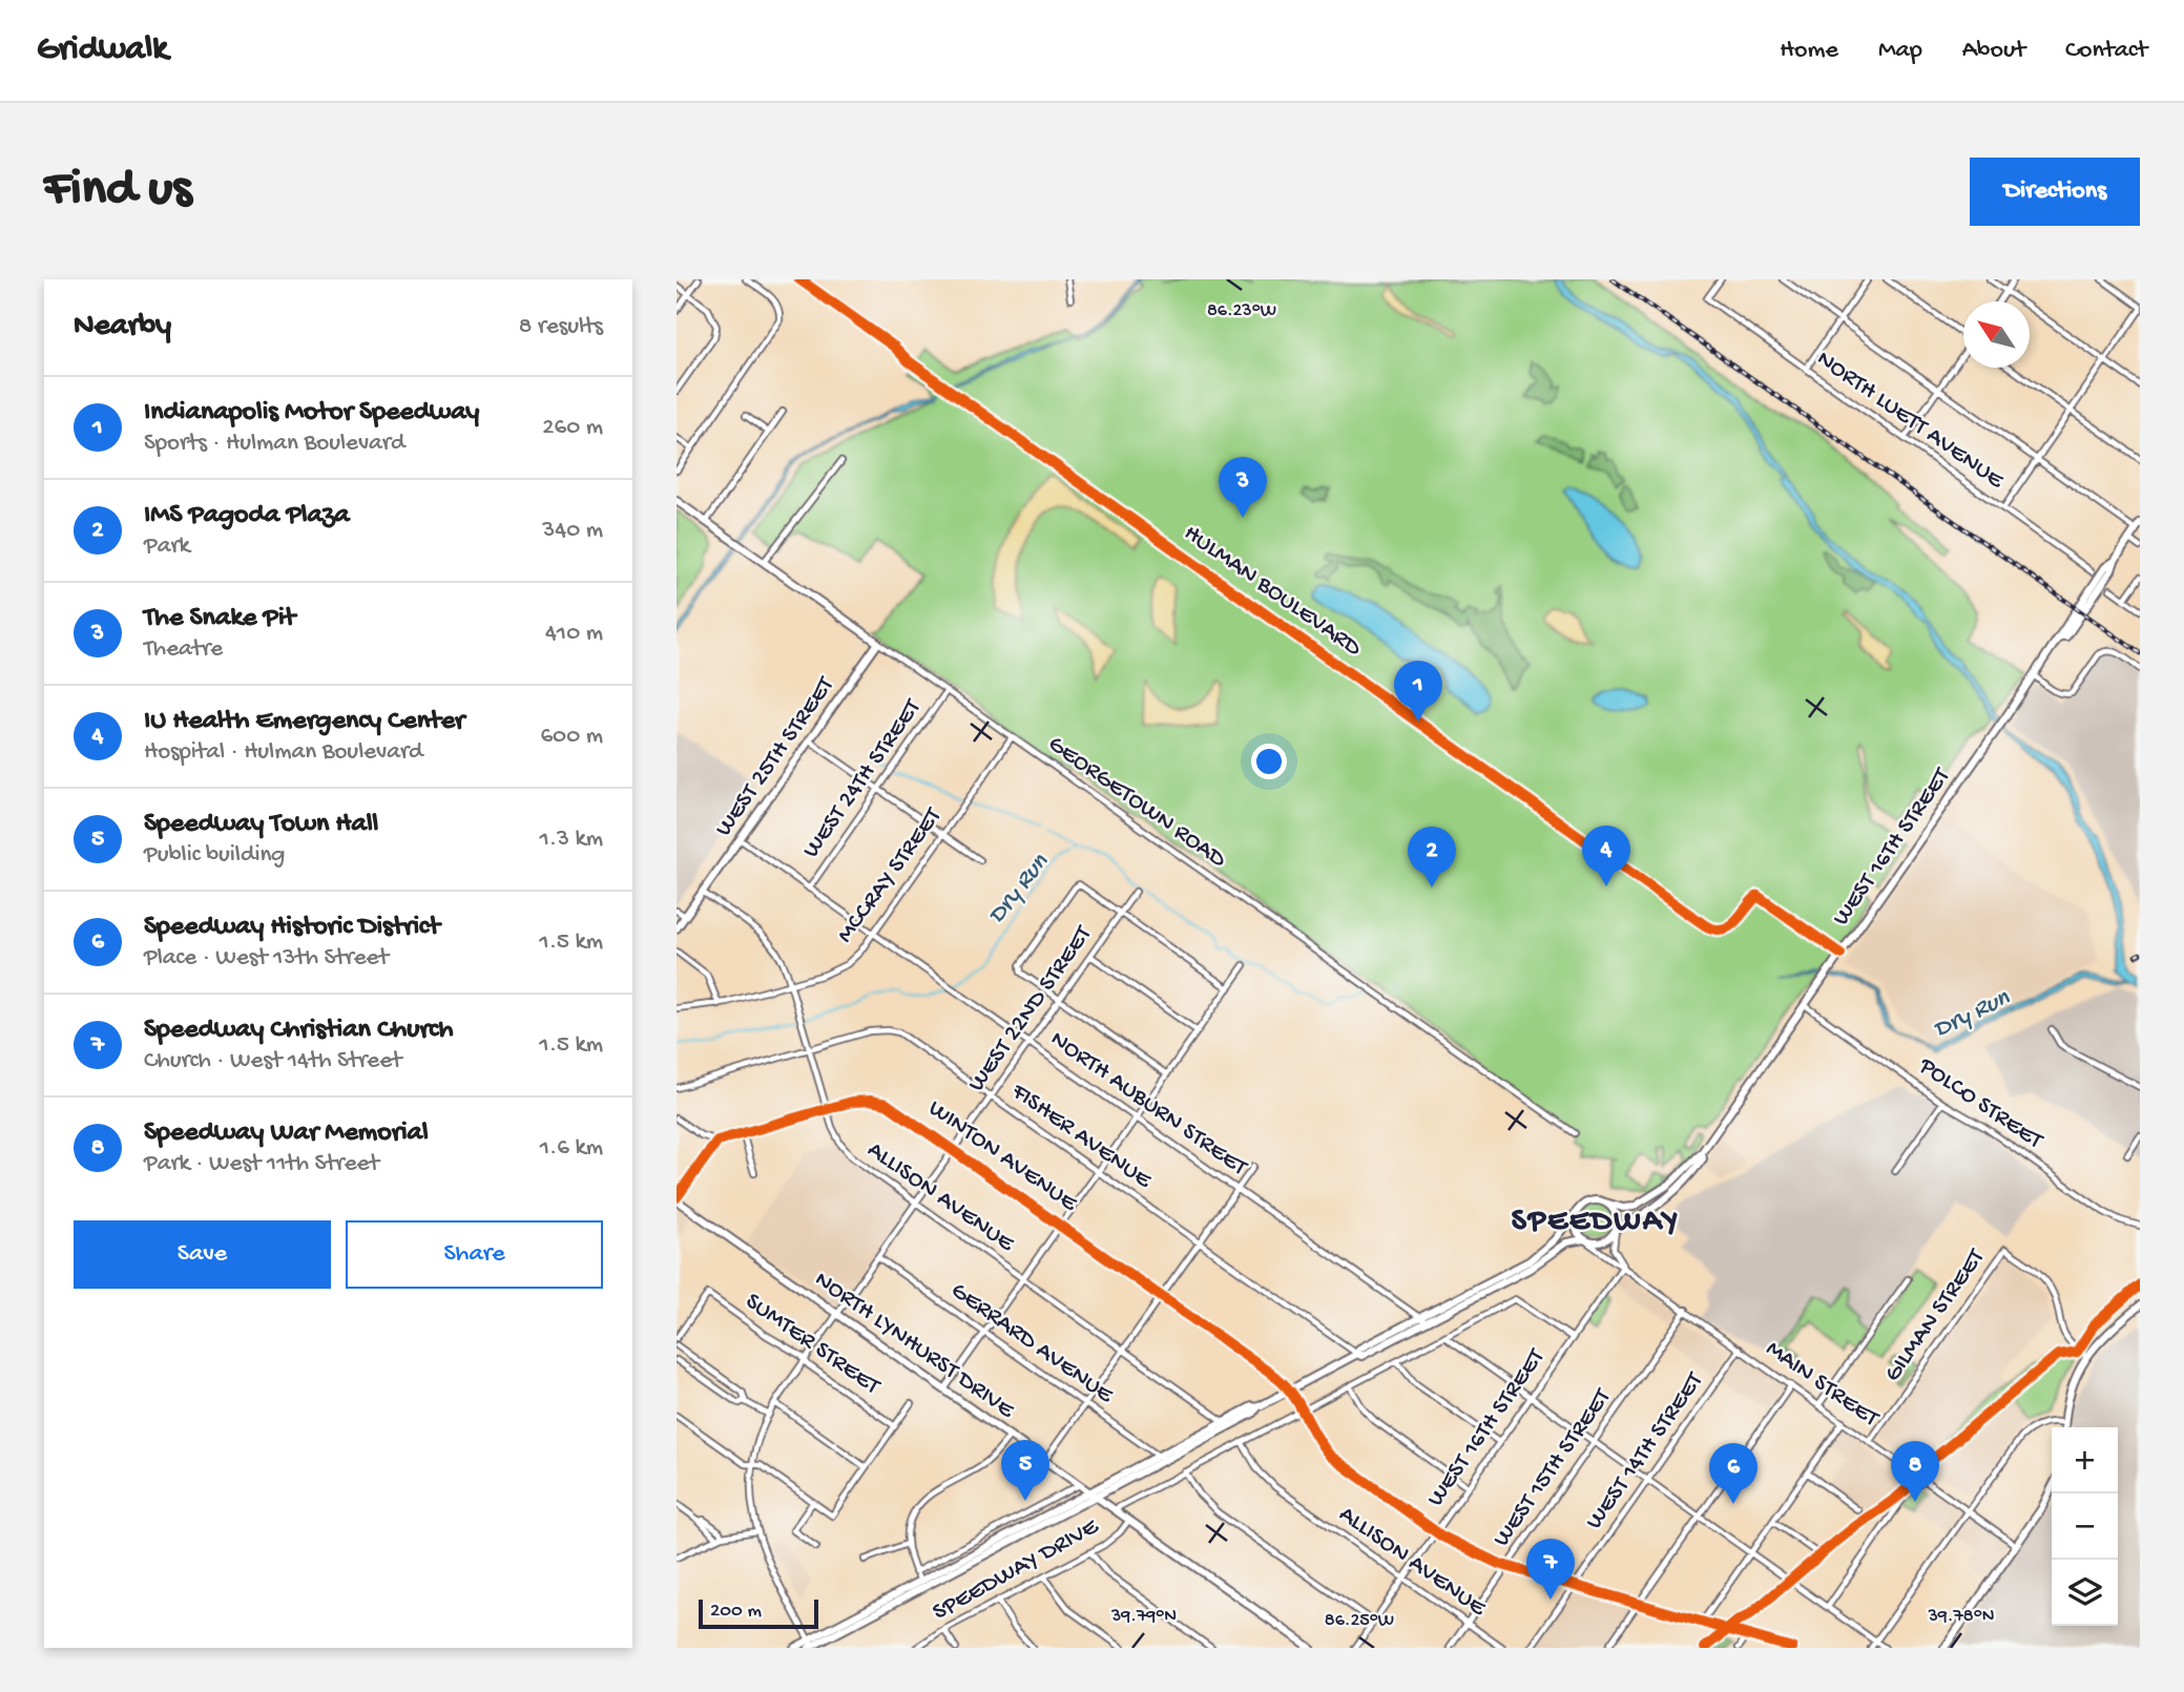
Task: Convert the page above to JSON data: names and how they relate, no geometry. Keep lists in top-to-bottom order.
{
  "streets": {
    "main road": [
      "WEST 25TH STREET",
      "GEORGETOWN ROAD",
      "WEST 16TH STREET",
      "NORTH LYNHURST DRIVE"
    ],
    "street": [
      "NORTH LUETT AVENUE",
      "HULMAN BOULEVARD",
      "WEST 24TH STREET",
      "MCCRAY STREET",
      "WEST 22ND STREET",
      "NORTH AUBURN STREET",
      "POLCO STREET",
      "FISHER AVENUE",
      "WINTON AVENUE",
      "ALLISON AVENUE",
      "GILMAN STREET",
      "GERRARD AVENUE",
      "SUMTER STREET",
      "MAIN STREET",
      "WEST 14TH STREET",
      "WEST 15TH STREET",
      "SPEEDWAY DRIVE"
    ]
  },
  "crossings": [
    ["WEST 25TH STREET", "GEORGETOWN ROAD"],
    ["WEST 25TH STREET", "NORTH AUBURN STREET"],
    ["WEST 25TH STREET", "ALLISON AVENUE"],
    ["WEST 24TH STREET", "GEORGETOWN ROAD"],
    ["WEST 24TH STREET", "NORTH AUBURN STREET"],
    ["GEORGETOWN ROAD", "MCCRAY STREET"],
    ["WEST 16TH STREET", "POLCO STREET"],
    ["WEST 16TH STREET", "ALLISON AVENUE"],
    ["WEST 16TH STREET", "MAIN STREET"],
    ["MCCRAY STREET", "NORTH AUBURN STREET"],
    ["MCCRAY STREET", "ALLISON AVENUE"],
    ["WEST 22ND STREET", "NORTH AUBURN STREET"],
    ["WEST 22ND STREET", "FISHER AVENUE"],
    ["WEST 22ND STREET", "WINTON AVENUE"],
    ["WEST 22ND STREET", "ALLISON AVENUE"],
    ["WEST 22ND STREET", "GERRARD AVENUE"],
    ["WEST 22ND STREET", "SUMTER STREET"],
    ["WEST 22ND STREET", "NORTH LYNHURST DRIVE"],
    ["FISHER AVENUE", "ALLISON AVENUE"],
    ["WINTON AVENUE", "ALLISON AVENUE"],
    ["ALLISON AVENUE", "WEST 15TH STREET"],
    ["GILMAN STREET", "MAIN STREET"],
    ["NORTH LYNHURST DRIVE", "SPEEDWAY DRIVE"],
    ["MAIN STREET", "WEST 14TH STREET"],
    ["MAIN STREET", "WEST 15TH STREET"]
  ],
  "districts": ["SPEEDWAY"],
  "water": ["Dry Run"],
  "scale_bar": "200 m",
  "north": "top left",
  "page": {
    "header": "Gridwalk",
    "nav": [
      "Home",
      "Map",
      "About",
      "Contact"
    ],
    "buttons": [
      "Directions",
      ["Save", "Share"]
    ],
    "title": "Find us",
    "heading": ["Nearby", "8 results"],
    "list": [
      {
        "mark": "1",
        "name": "Indianapolis Motor Speedway",
        "note": "Sports · Hulman Boulevard",
        "value": "260 m"
      },
      {
        "mark": "2",
        "name": "IMS Pagoda Plaza",
        "note": "Park",
        "value": "340 m"
      },
      {
        "mark": "3",
        "name": "The Snake Pit",
        "note": "Theatre",
        "value": "410 m"
      },
      {
        "mark": "4",
        "name": "IU Health Emergency Center",
        "note": "Hospital · Hulman Boulevard",
        "value": "600 m"
      },
      {
        "mark": "5",
        "name": "Speedway Town Hall",
        "note": "Public building",
        "value": "1.3 km"
      },
      {
        "mark": "6",
        "name": "Speedway Historic District",
        "note": "Place · West 13th Street",
        "value": "1.5 km"
      },
      {
        "mark": "7",
        "name": "Speedway Christian Church",
        "note": "Church · West 14th Street",
        "value": "1.5 km"
      },
      {
        "mark": "8",
        "name": "Speedway War Memorial",
        "note": "Park · West 11th Street",
        "value": "1.6 km"
      }
    ],
    "pins": [
      "3",
      "1",
      "4",
      "2",
      "5",
      "8",
      "6",
      "7"
    ],
    "map_buttons": ["+", "−"],
    "scale": "200 m"
  },
  "coordinates": [
    "86.23°W",
    "39.79°N",
    "39.78°N",
    "86.25°W"
  ]
}
